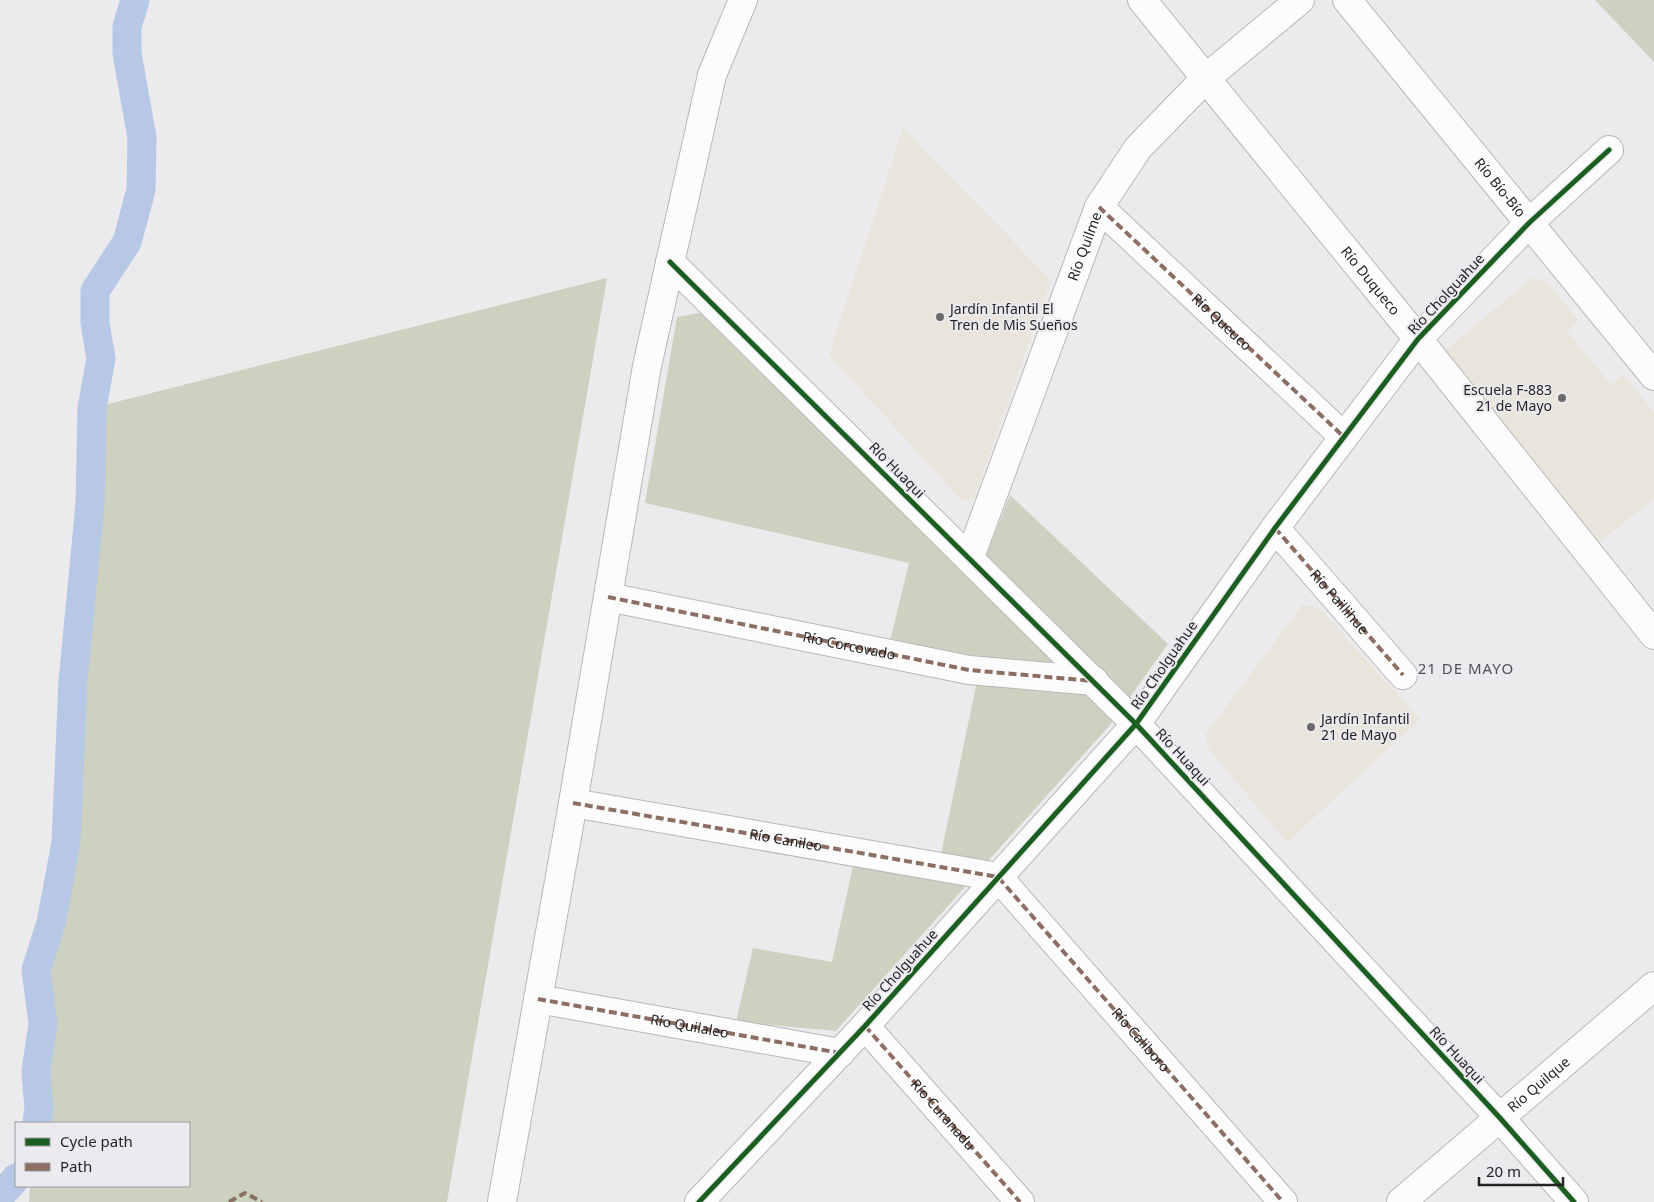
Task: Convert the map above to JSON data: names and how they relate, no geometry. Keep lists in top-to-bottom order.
{
  "streets": {
    "street": [
      "Río Bío-Bío",
      "Río Quilme",
      "Río Duqueco",
      "Río Cholguahue",
      "Río Queuco",
      "Río Huaqui",
      "Río Paillihue",
      "Río Corcovado",
      "Río Canileo",
      "Río Quilaleo",
      "Río Caliboro",
      "Río Quilque",
      "Río Curanadu"
    ]
  },
  "crossings": [
    ["Río Bío-Bío", "Río Cholguahue"],
    ["Río Quilme", "Río Duqueco"],
    ["Río Quilme", "Río Queuco"],
    ["Río Quilme", "Río Huaqui"],
    ["Río Duqueco", "Río Cholguahue"],
    ["Río Cholguahue", "Río Queuco"],
    ["Río Cholguahue", "Río Huaqui"],
    ["Río Cholguahue", "Río Paillihue"],
    ["Río Cholguahue", "Río Canileo"],
    ["Río Cholguahue", "Río Quilaleo"],
    ["Río Cholguahue", "Río Caliboro"],
    ["Río Cholguahue", "Río Curanadu"],
    ["Río Huaqui", "Río Corcovado"],
    ["Río Huaqui", "Río Quilque"],
    ["Río Canileo", "Río Caliboro"]
  ],
  "districts": ["21 DE MAYO"],
  "places": ["Jardín Infantil El Tren de Mis Sueños", "Escuela F-883 21 de Mayo", "Jardín Infantil 21 de Mayo"],
  "legend": ["Cycle path", "Path"],
  "scale_bar": "20 m"
}
